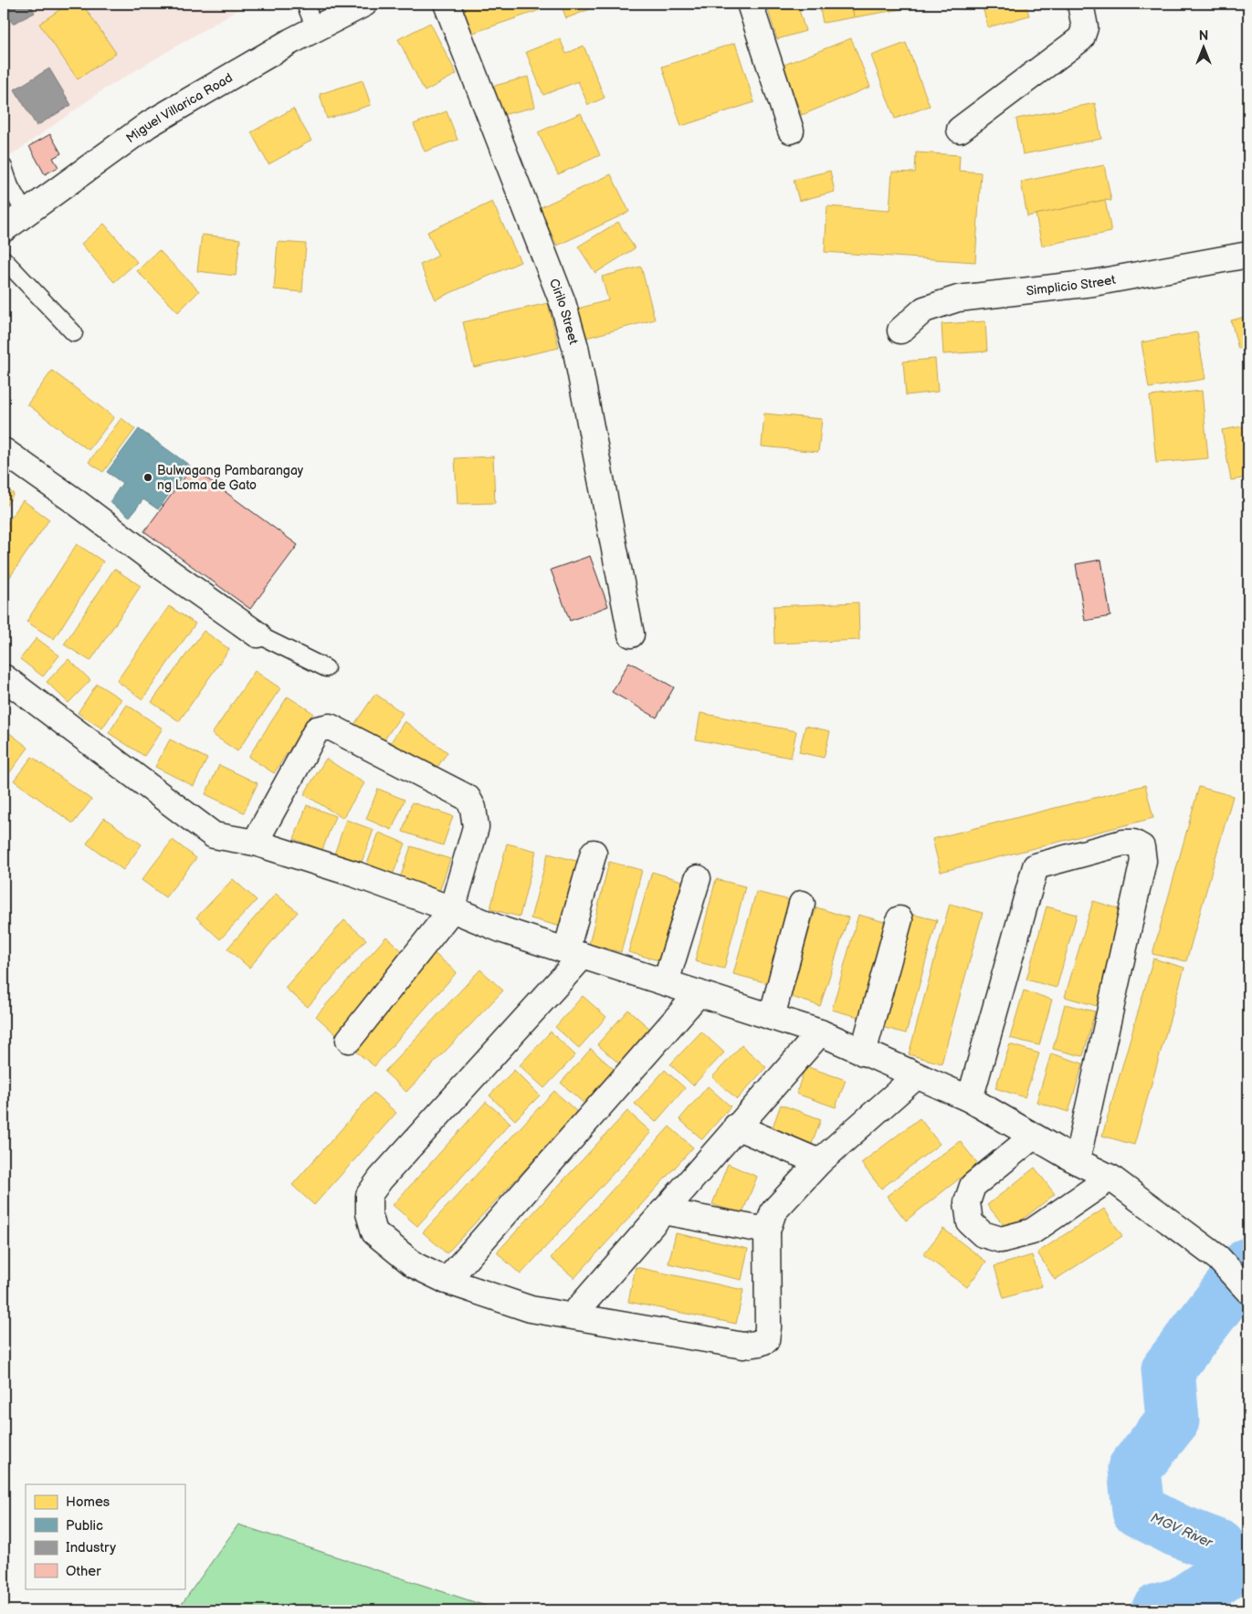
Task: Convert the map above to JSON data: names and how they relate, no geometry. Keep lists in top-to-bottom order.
{
  "streets": {
    "street": ["Miguel Villarica Road", "Simplicio Street", "Cirilo Street"]
  },
  "water": ["MGV River"],
  "places": ["Bulwagang Pambarangay ng Loma de Gato"],
  "legend": [
    "Homes",
    "Public",
    "Industry",
    "Other"
  ],
  "north": "top"
}
